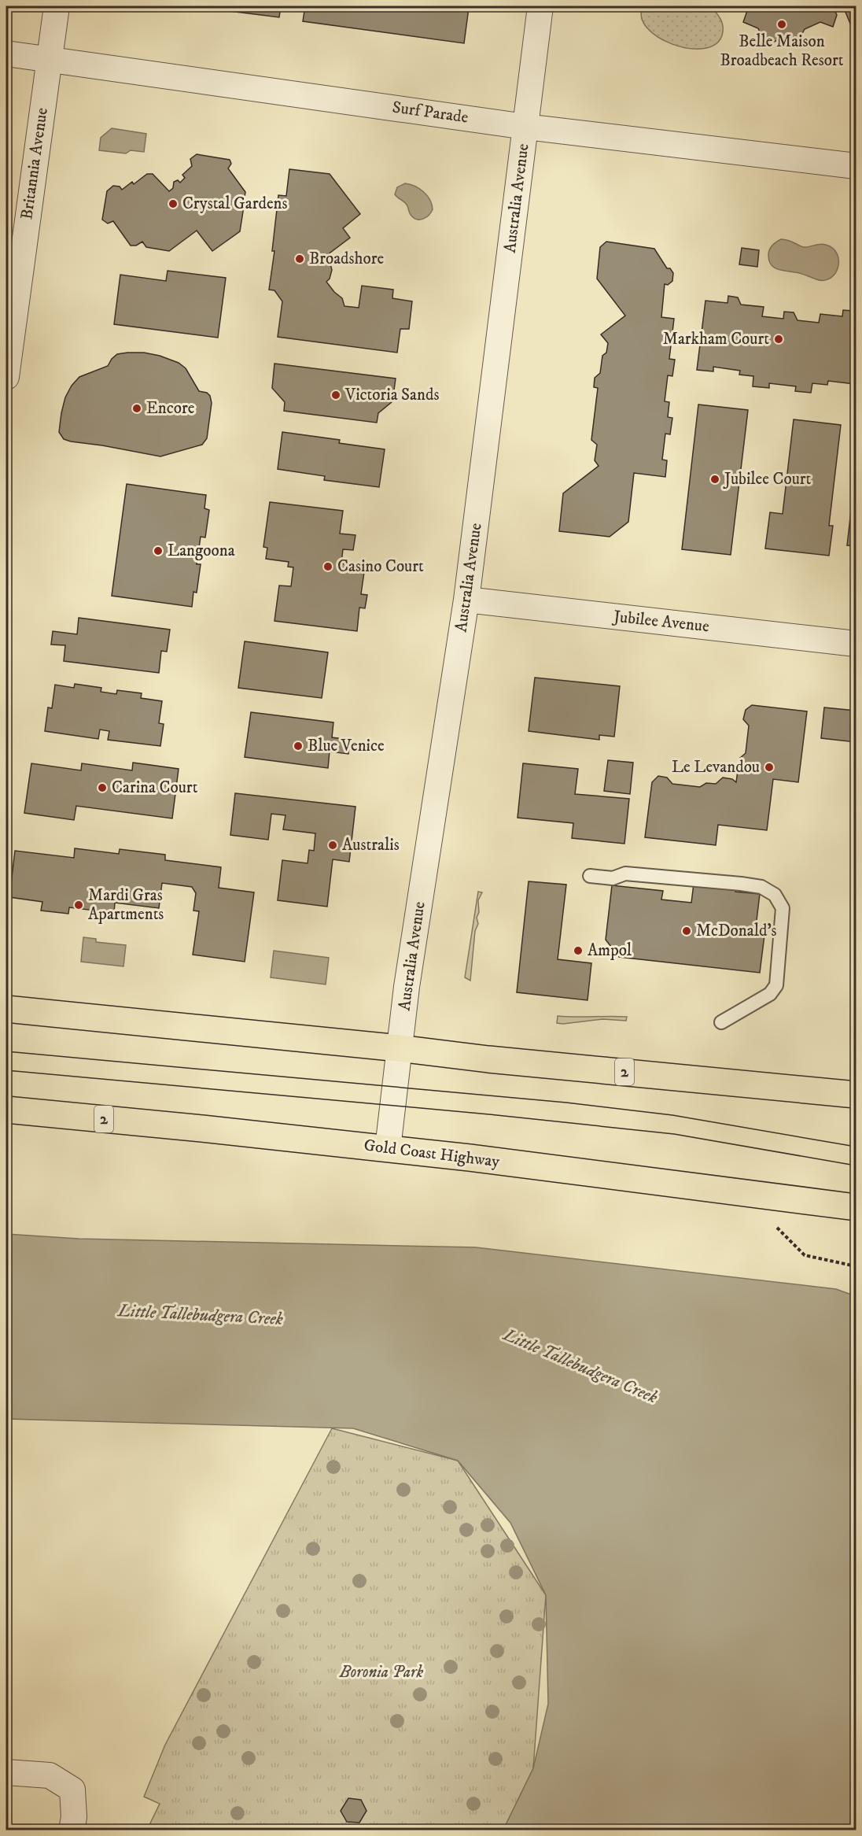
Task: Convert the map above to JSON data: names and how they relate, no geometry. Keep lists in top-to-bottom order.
{
  "streets": {
    "highway": ["2", "Gold Coast Highway"],
    "street": [
      "Surf Parade",
      "Britannia Avenue",
      "Australia Avenue",
      "Jubilee Avenue"
    ]
  },
  "crossings": [
    ["Surf Parade", "Britannia Avenue"],
    ["Surf Parade", "Australia Avenue"],
    ["Australia Avenue", "Jubilee Avenue"],
    ["Australia Avenue", "2"],
    ["Australia Avenue", "Gold Coast Highway"]
  ],
  "water": ["Little Tallebudgera Creek"],
  "parks": ["Boronia Park"],
  "places": [
    "Belle Maison Broadbeach Resort",
    "Crystal Gardens",
    "Broadshore",
    "Markham Court",
    "Victoria Sands",
    "Encore",
    "Jubilee Court",
    "Langoona",
    "Casino Court",
    "Blue Venice",
    "Le Levandou",
    "Carina Court",
    "Australis",
    "Mardi Gras Apartments",
    "McDonald's",
    "Ampol"
  ]
}
